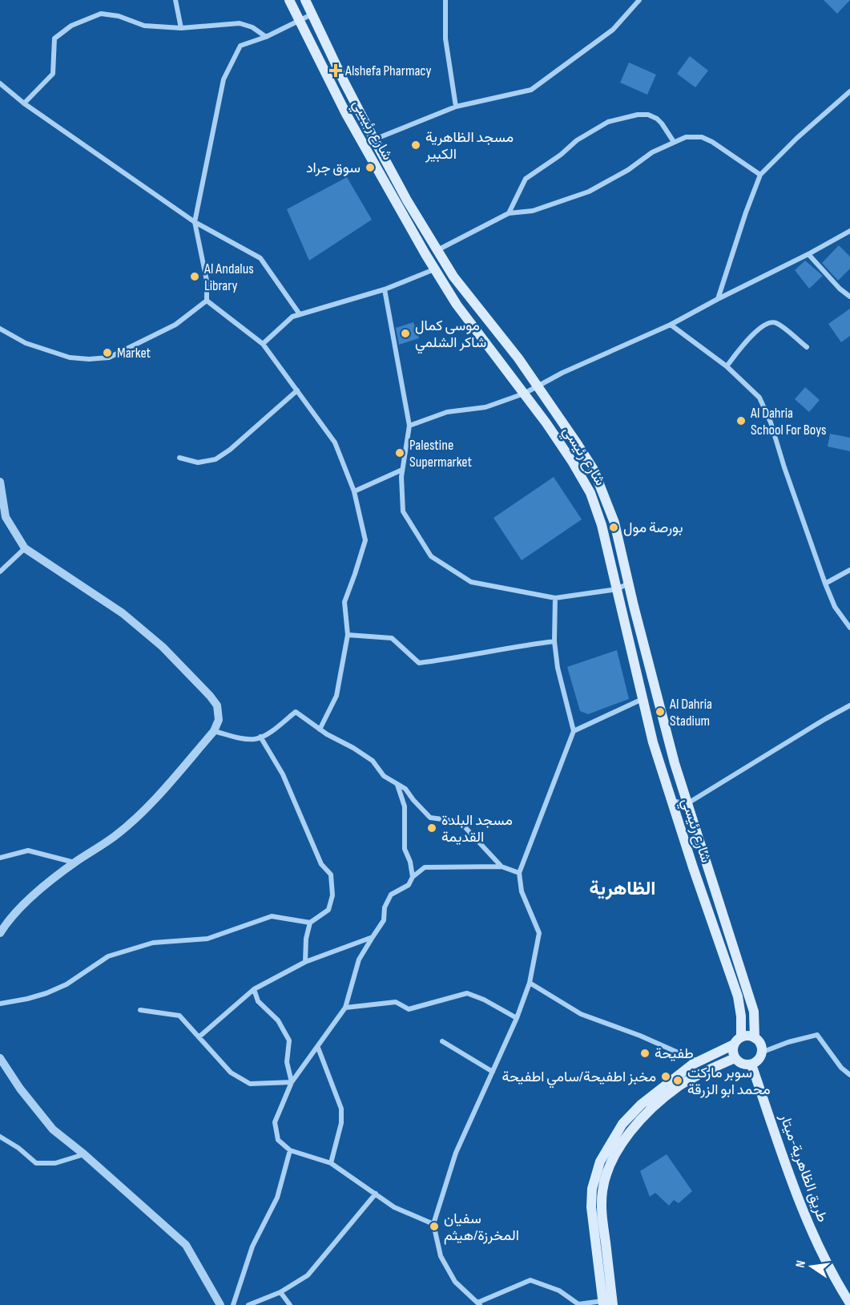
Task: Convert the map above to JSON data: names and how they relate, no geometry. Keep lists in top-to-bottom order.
{
  "streets": {
    "main road": ["شارع رئيسي", "طريق الظاهرية-ميتار"]
  },
  "crossings": [
    ["شارع رئيسي", "طريق الظاهرية-ميتار"]
  ],
  "districts": ["الظاهرية"],
  "places": {
    "health": ["Alshefa Pharmacy"],
    "other": [
      "مسجد الظاهرية الكبير",
      "سوق جراد",
      "Al Andalus Library",
      "موسى كمال شاكر الشلمي",
      "Market",
      "Al Dahria School For Boys",
      "Palestine Supermarket",
      "بورصة مول",
      "Al Dahria Stadium",
      "مسجد البلدة القديمة",
      "طفيحة",
      "مخبز اطفيحة/سامي اطفيحة",
      "سوبر ماركت محمد ابو الزرقة",
      "سفيان المخرزة/هيثم"
    ]
  },
  "north": "left"
}
